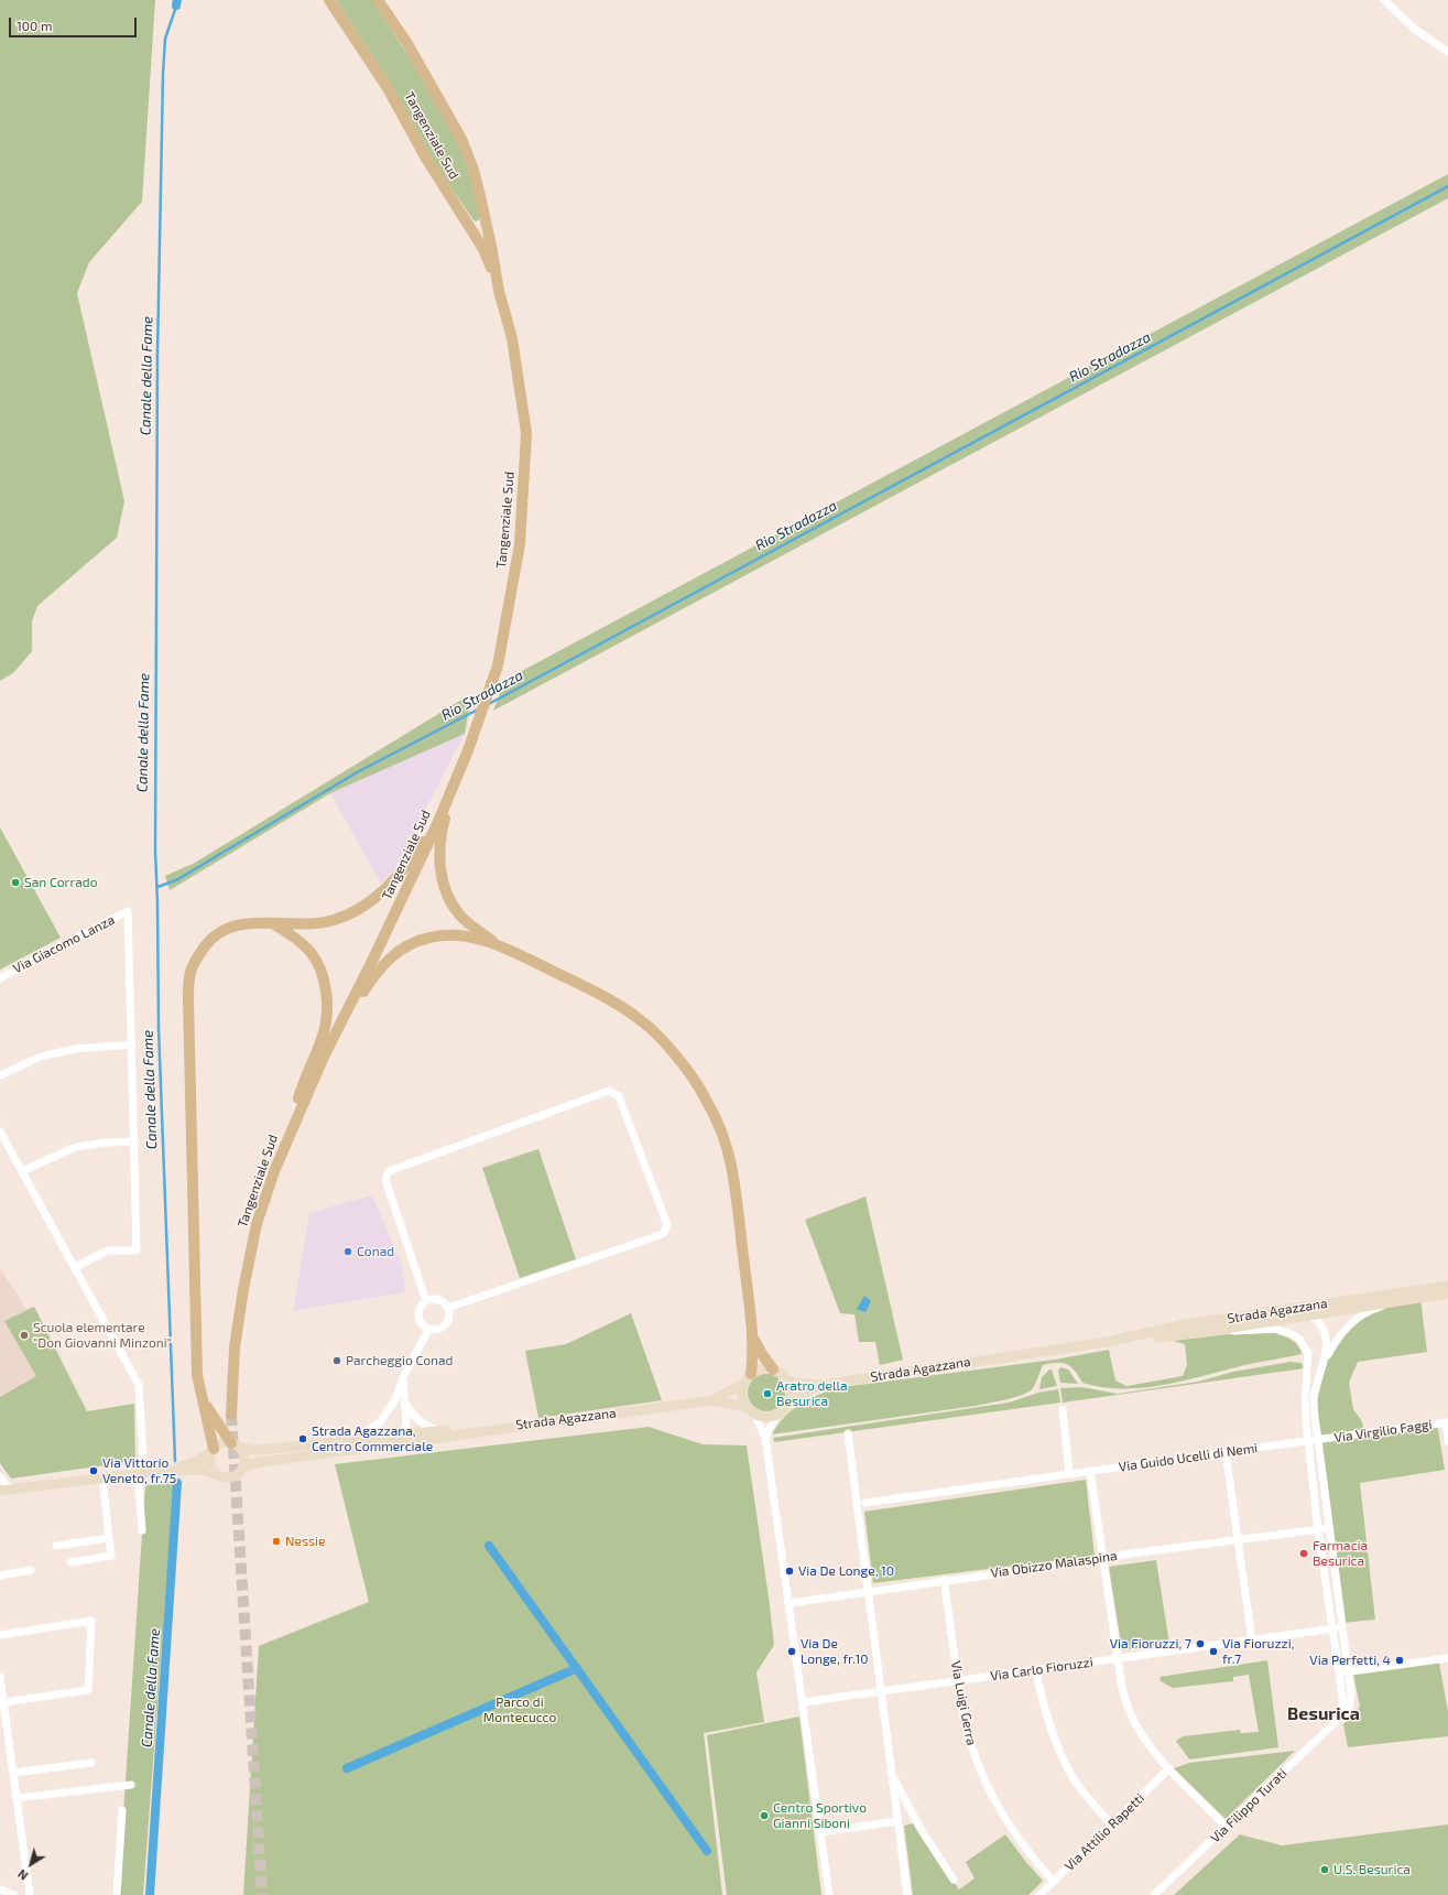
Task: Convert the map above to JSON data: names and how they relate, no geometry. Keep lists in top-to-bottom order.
{
  "streets": {
    "main road": ["Tangenziale Sud", "Strada Agazzana"],
    "street": [
      "Via Giacomo Lanza",
      "Via Virgilio Faggi",
      "Via Guido Ucelli di Nemi",
      "Via Obizzo Malaspina",
      "Via Carlo Fioruzzi",
      "Via Luigi Gerra",
      "Via Filippo Turati",
      "Via Attilio Rapetti"
    ]
  },
  "crossings": [
    ["Strada Agazzana", "Via Virgilio Faggi"],
    ["Strada Agazzana", "Via Guido Ucelli di Nemi"],
    ["Via Virgilio Faggi", "Via Guido Ucelli di Nemi"],
    ["Via Obizzo Malaspina", "Via Luigi Gerra"],
    ["Via Carlo Fioruzzi", "Via Luigi Gerra"],
    ["Via Luigi Gerra", "Via Attilio Rapetti"]
  ],
  "districts": ["Besurica"],
  "water": ["Rio Stradazza", "Canale della Fame"],
  "parks": ["Parco di Montecucco"],
  "places": [
    "San Corrado",
    "Conad",
    "Scuola elementare \"Don Giovanni Minzoni\"",
    "Parcheggio Conad",
    "Aratro della Besurica",
    "Strada Agazzana, Centro Commerciale",
    "Via Vittorio Veneto, fr.75",
    "Nessie",
    "Farmacia Besurica",
    "Via De Longe, 10",
    "Via Fioruzzi, 7",
    "Via De Longe, fr.10",
    "Via Fioruzzi, fr.7",
    "Via Perfetti, 4",
    "Centro Sportivo Gianni Siboni",
    "U.S. Besurica"
  ],
  "scale_bar": "100 m",
  "north": "bottom left"
}
